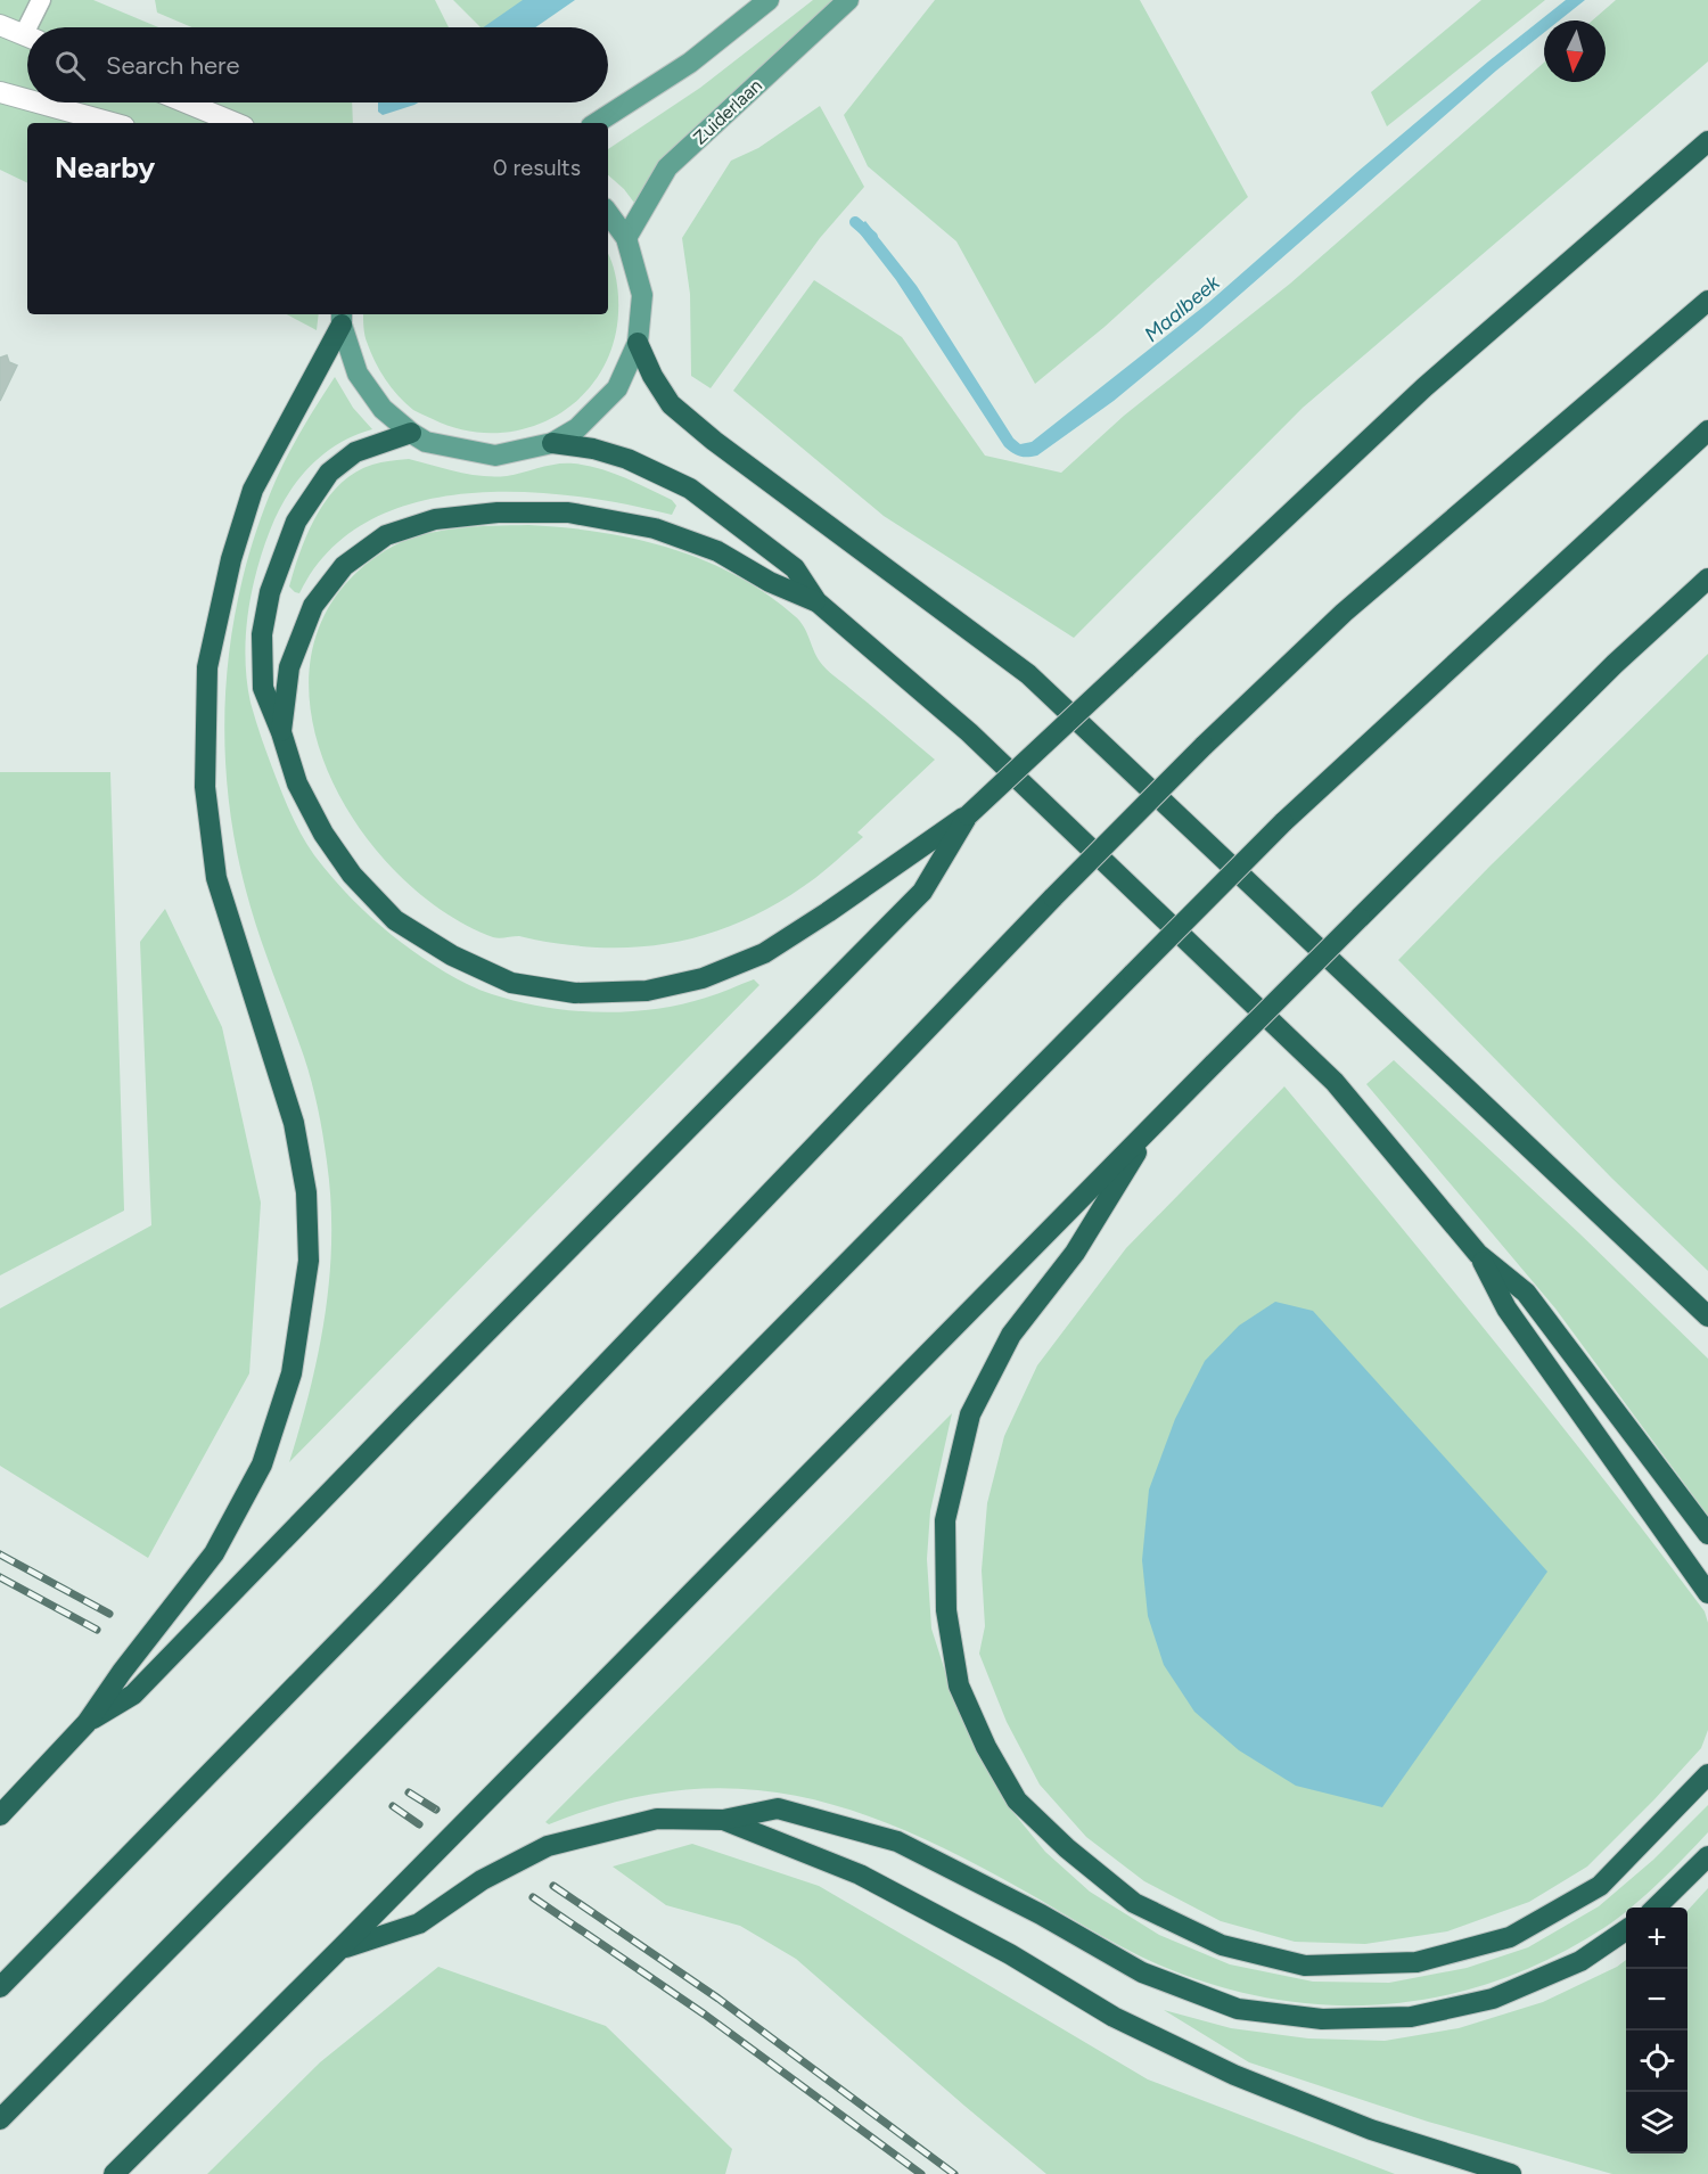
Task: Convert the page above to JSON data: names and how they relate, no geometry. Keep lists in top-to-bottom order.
{
  "streets": {
    "main road": ["Zuiderlaan"]
  },
  "water": ["Maalbeek"],
  "north": "bottom",
  "page": {
    "search": "Search here",
    "heading": ["Nearby", "0 results"],
    "map_buttons": ["+", "−"]
  }
}
